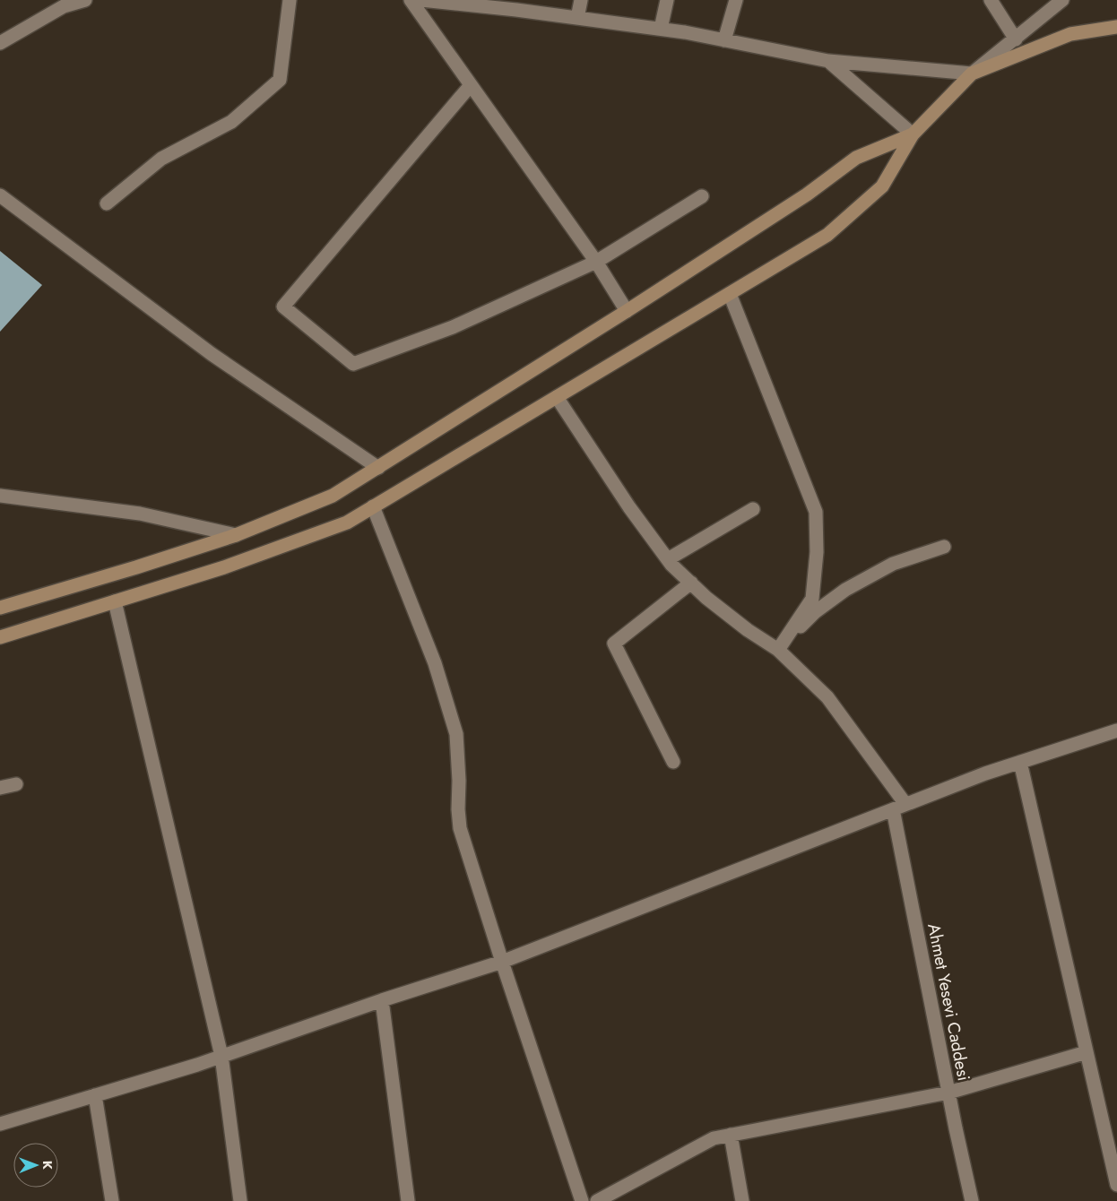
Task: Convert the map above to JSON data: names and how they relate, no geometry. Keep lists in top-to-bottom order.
{
  "streets": {
    "street": ["Ahmet Yesevi Caddesi"]
  },
  "north": "right"
}
